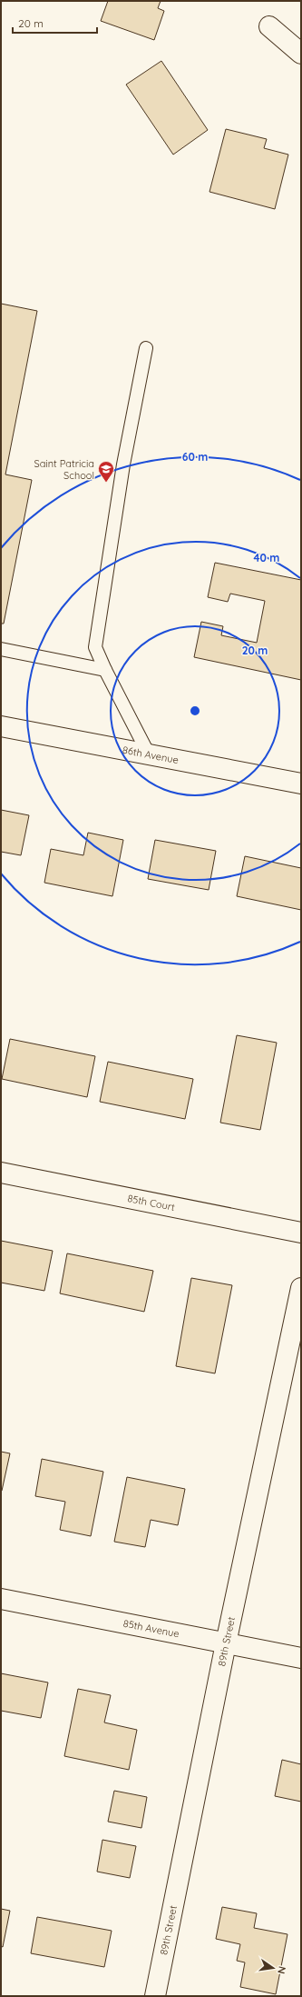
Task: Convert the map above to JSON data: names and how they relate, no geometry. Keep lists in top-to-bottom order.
{
  "streets": {
    "street": [
      "86th Avenue",
      "85th Court",
      "85th Avenue",
      "89th Street"
    ]
  },
  "crossings": [
    ["85th Avenue", "89th Street"]
  ],
  "places": {
    "school or university": ["Saint Patricia School"]
  },
  "scale_bar": "20 m",
  "north": "right",
  "rings": ["60 m", "40 m", "20 m"]
}
